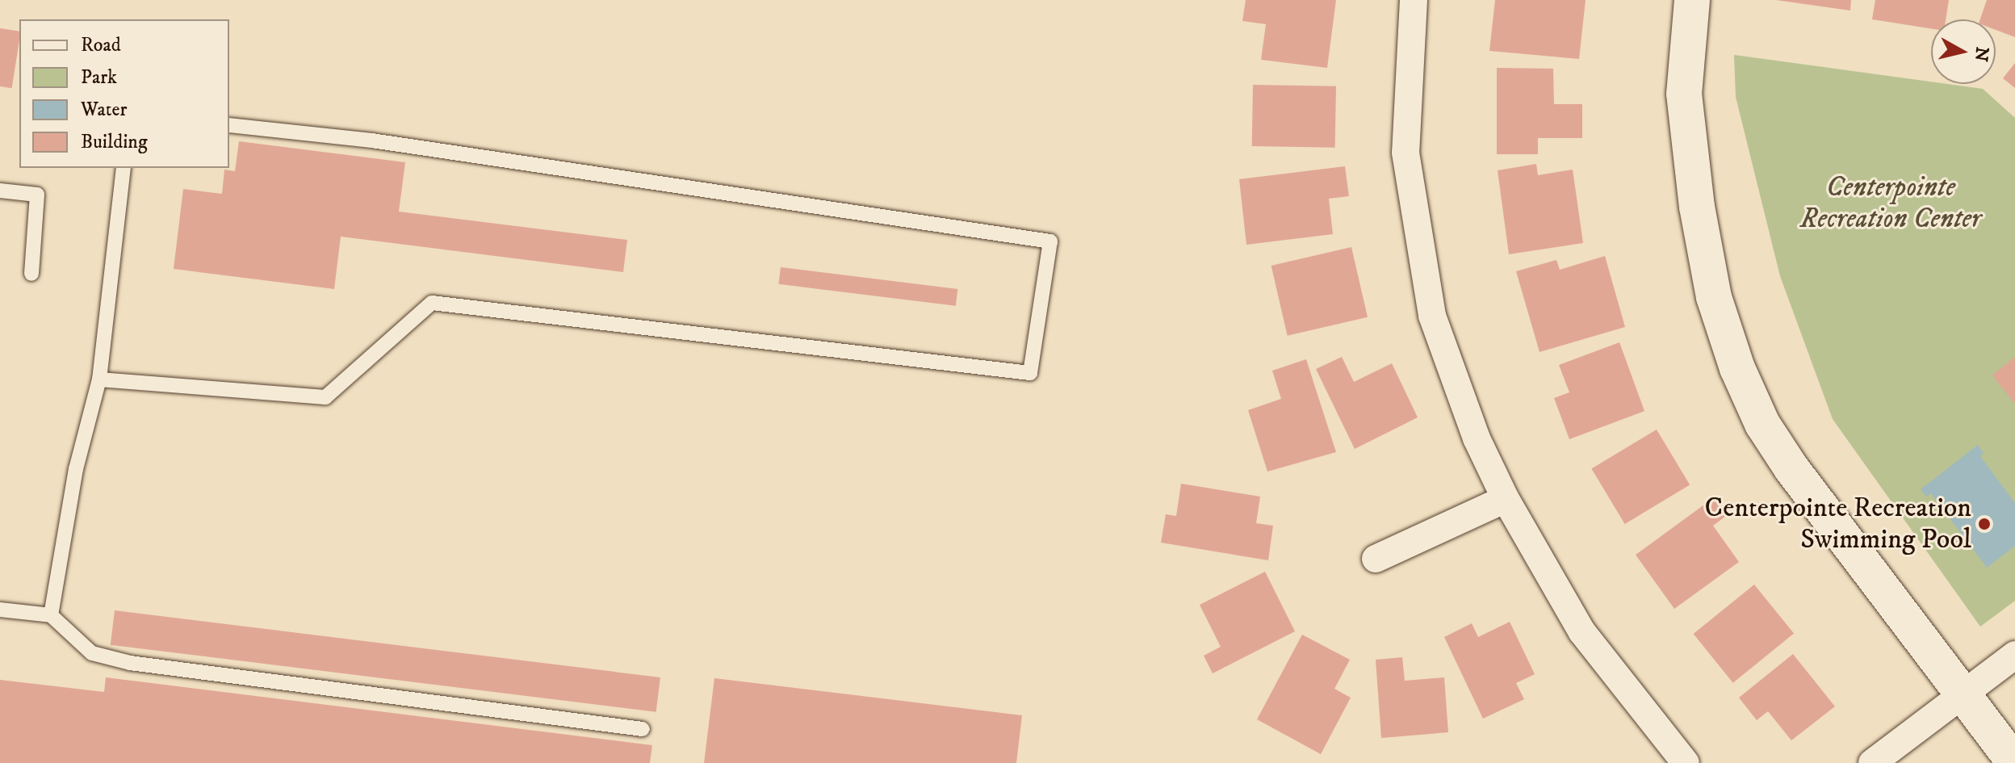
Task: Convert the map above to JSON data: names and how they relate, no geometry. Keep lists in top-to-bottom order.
{
  "parks": ["Centerpointe Recreation Center"],
  "places": ["Centerpointe Recreation Swimming Pool"],
  "legend": [
    "Road",
    "Park",
    "Water",
    "Building"
  ],
  "north": "right"
}
